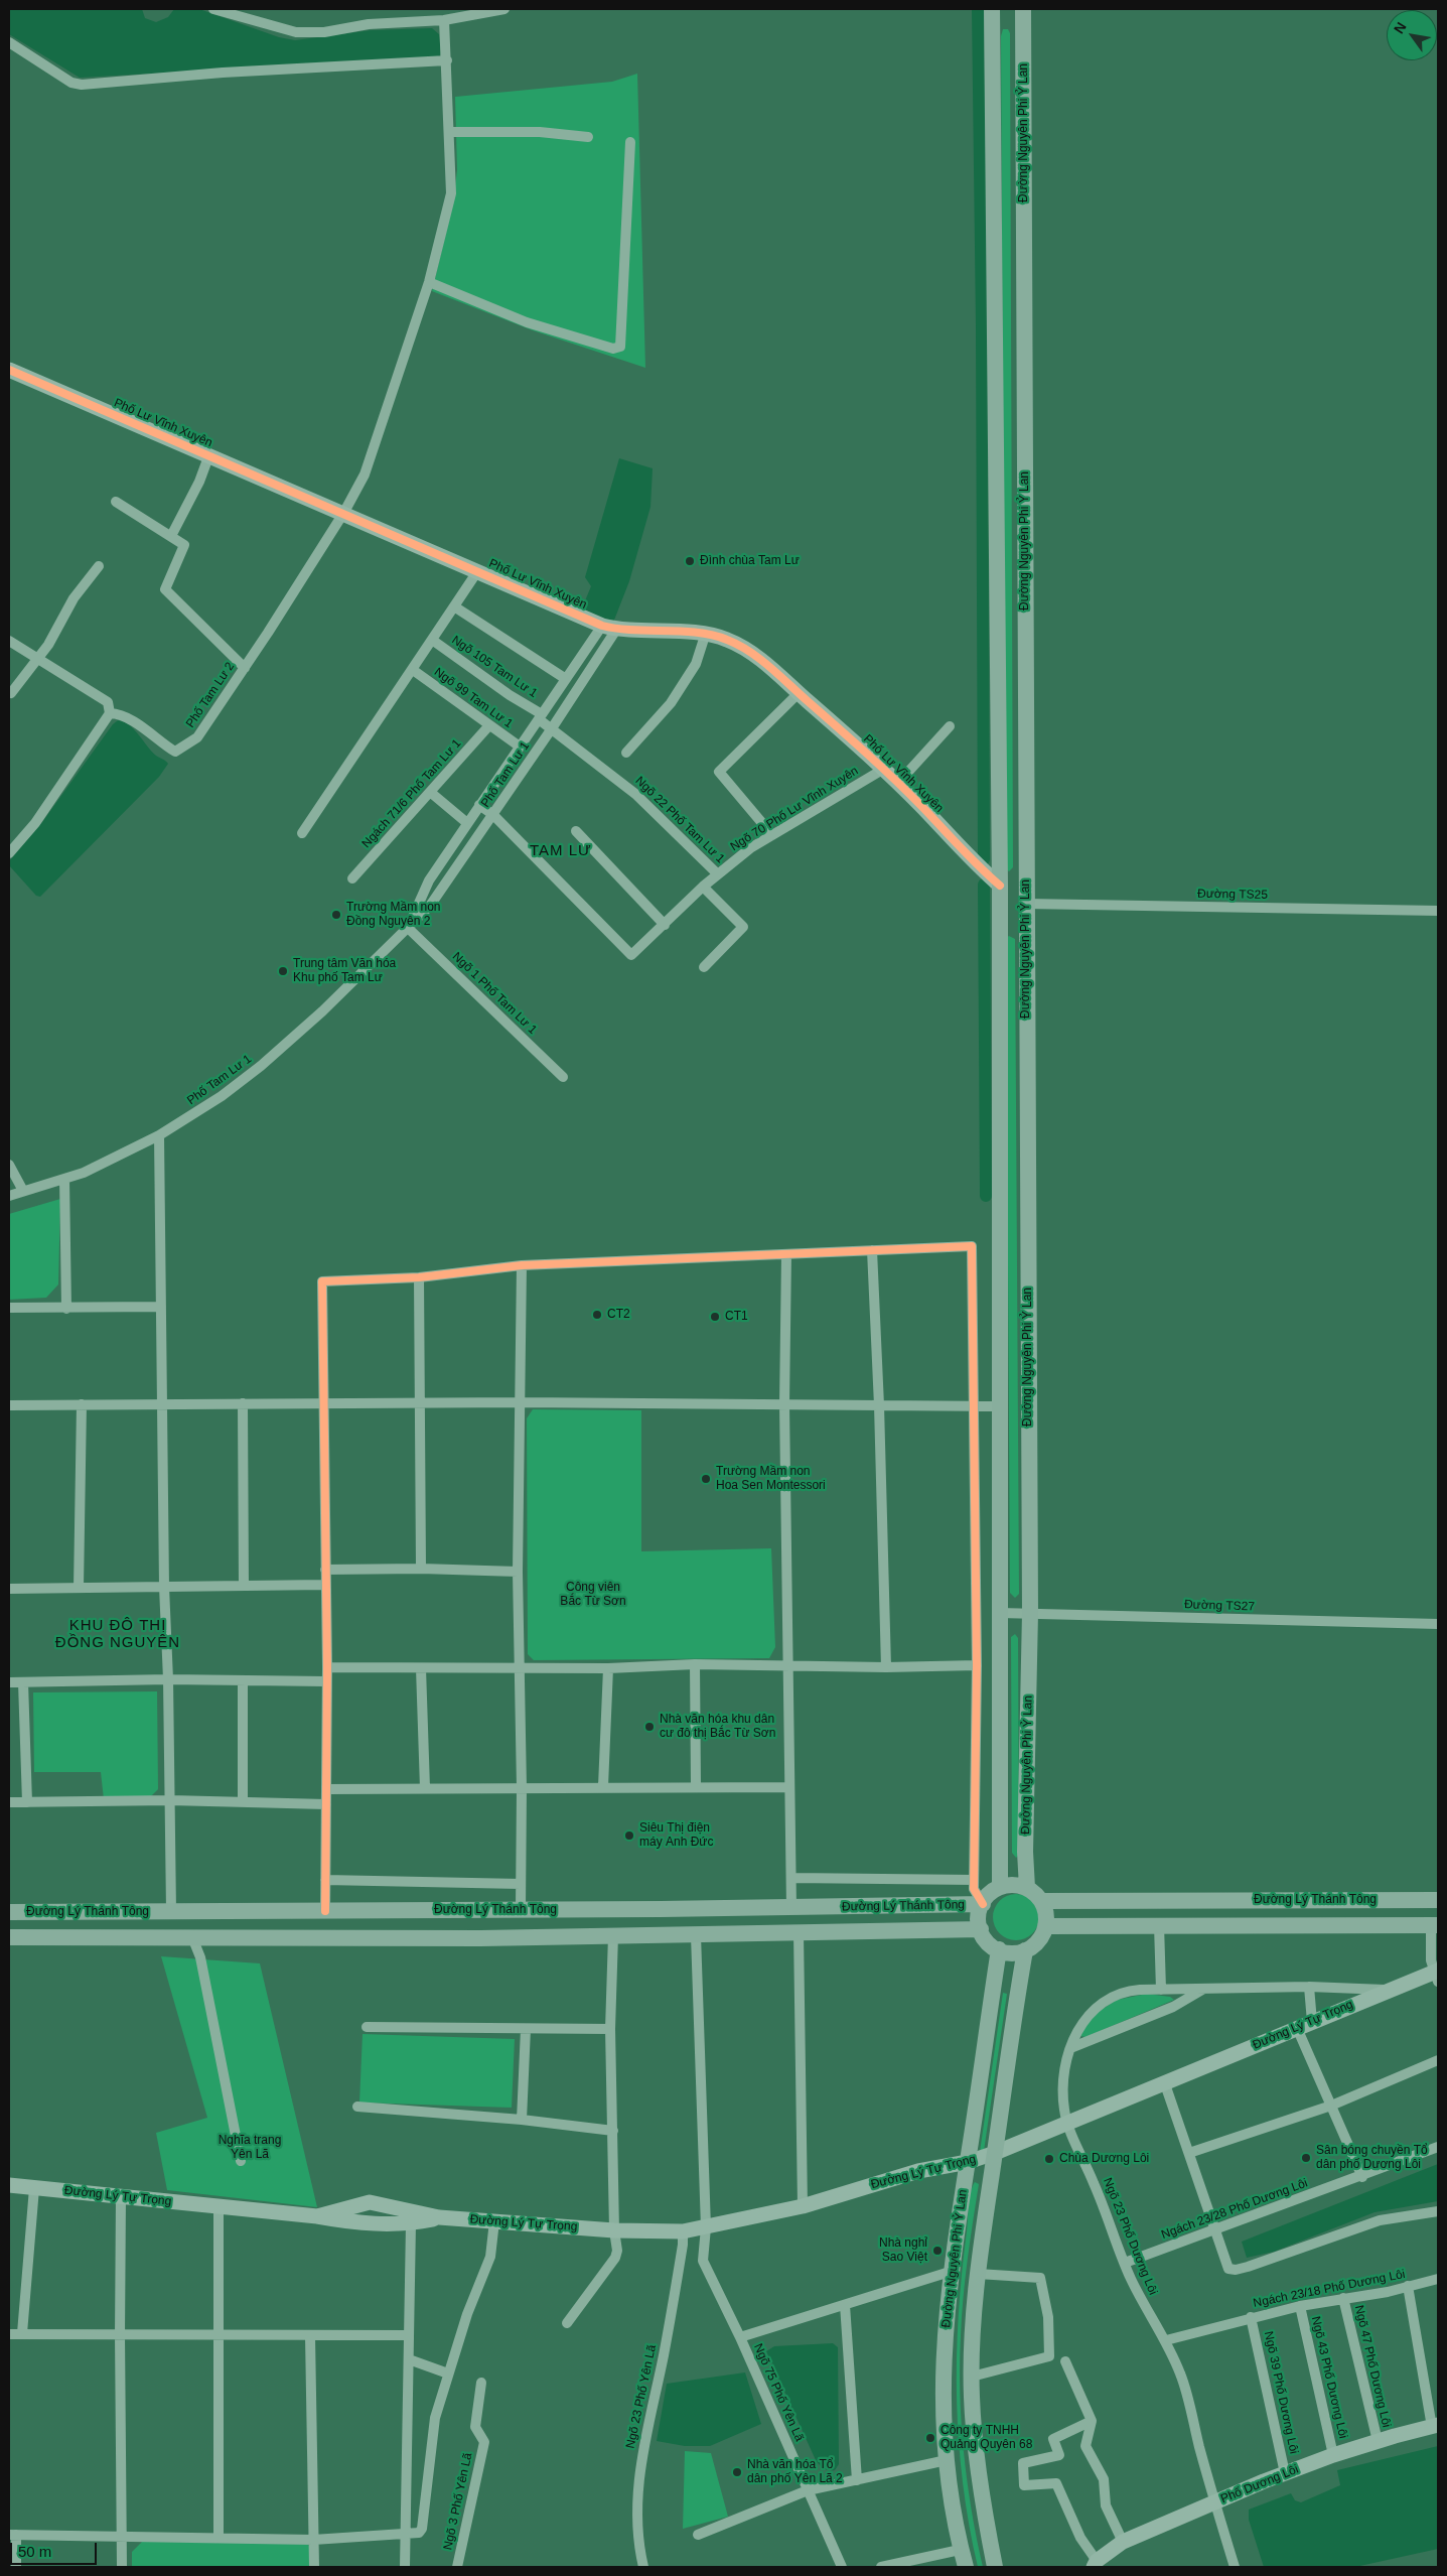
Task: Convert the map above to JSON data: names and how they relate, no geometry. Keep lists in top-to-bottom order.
{
  "streets": {
    "main road": [
      "Đường Nguyên Phi Ỷ Lan",
      "Phố Lư Vĩnh Xuyên",
      "Đường Lý Thánh Tông",
      "Đường Lý Tự Trọng",
      "Phố Dương Lôi"
    ],
    "street": [
      "Ngõ 105 Tam Lư 1",
      "Phố Tam Lư 2",
      "Ngõ 99 Tam Lư 1",
      "Phố Tam Lư 1",
      "Ngách 71/6 Phố Tam Lư 1",
      "Ngõ 70 Phố Lư Vĩnh Xuyên",
      "Ngõ 22 Phố Tam Lư 1",
      "Đường TS25",
      "Ngõ 1 Phố Tam Lư 1",
      "Đường TS27",
      "Ngách 23/28 Phố Dương Lôi",
      "Ngõ 23 Phố Dương Lôi",
      "Ngách 23/18 Phố Dương Lôi",
      "Ngõ 47 Phố Dương Lôi",
      "Ngõ 43 Phố Dương Lôi",
      "Ngõ 75 Phố Yên Lã",
      "Ngõ 39 Phố Dương Lôi",
      "Ngõ 23 Phố Yên Lã",
      "Ngõ 3 Phố Yên Lã"
    ]
  },
  "crossings": [
    ["Đường Nguyên Phi Ỷ Lan", "Phố Lư Vĩnh Xuyên"],
    ["Đường Nguyên Phi Ỷ Lan", "Đường TS25"],
    ["Đường Nguyên Phi Ỷ Lan", "Đường TS27"],
    ["Đường Nguyên Phi Ỷ Lan", "Đường Lý Thánh Tông"],
    ["Đường Nguyên Phi Ỷ Lan", "Đường Lý Tự Trọng"],
    ["Phố Lư Vĩnh Xuyên", "Phố Tam Lư 2"],
    ["Phố Lư Vĩnh Xuyên", "Phố Tam Lư 1"],
    ["Phố Lư Vĩnh Xuyên", "Ngõ 70 Phố Lư Vĩnh Xuyên"],
    ["Ngõ 105 Tam Lư 1", "Phố Tam Lư 1"],
    ["Ngõ 105 Tam Lư 1", "Ngõ 22 Phố Tam Lư 1"],
    ["Ngõ 99 Tam Lư 1", "Phố Tam Lư 1"],
    ["Ngõ 99 Tam Lư 1", "Ngách 71/6 Phố Tam Lư 1"],
    ["Phố Tam Lư 1", "Ngõ 70 Phố Lư Vĩnh Xuyên"],
    ["Phố Tam Lư 1", "Ngõ 22 Phố Tam Lư 1"],
    ["Phố Tam Lư 1", "Ngõ 1 Phố Tam Lư 1"],
    ["Ngõ 70 Phố Lư Vĩnh Xuyên", "Ngõ 22 Phố Tam Lư 1"],
    ["Đường Lý Thánh Tông", "Ngõ 75 Phố Yên Lã"],
    ["Đường Lý Tự Trọng", "Ngõ 23 Phố Dương Lôi"],
    ["Đường Lý Tự Trọng", "Ngõ 75 Phố Yên Lã"],
    ["Đường Lý Tự Trọng", "Ngõ 23 Phố Yên Lã"],
    ["Ngách 23/28 Phố Dương Lôi", "Ngõ 23 Phố Dương Lôi"],
    ["Ngõ 23 Phố Dương Lôi", "Ngách 23/18 Phố Dương Lôi"],
    ["Ngõ 23 Phố Dương Lôi", "Phố Dương Lôi"],
    ["Ngách 23/18 Phố Dương Lôi", "Ngõ 47 Phố Dương Lôi"],
    ["Ngách 23/18 Phố Dương Lôi", "Ngõ 43 Phố Dương Lôi"],
    ["Ngách 23/18 Phố Dương Lôi", "Ngõ 39 Phố Dương Lôi"],
    ["Ngõ 47 Phố Dương Lôi", "Phố Dương Lôi"],
    ["Ngõ 43 Phố Dương Lôi", "Phố Dương Lôi"],
    ["Ngõ 39 Phố Dương Lôi", "Phố Dương Lôi"]
  ],
  "districts": ["TAM LƯ", "KHU ĐÔ THỊ ĐỒNG NGUYÊN"],
  "parks": ["Công viên Bắc Từ Sơn", "Nghĩa trang Yên Lã"],
  "places": [
    "Đình chùa Tam Lư",
    "Trường Mầm non Đồng Nguyên 2",
    "Trung tâm Văn hóa Khu phố Tam Lư",
    "CT2",
    "CT1",
    "Trường Mầm non Hoa Sen Montessori",
    "Nhà văn hóa khu dân cư đô thị Bắc Từ Sơn",
    "Siêu Thị điện máy Anh Đức",
    "Sân bóng chuyền Tổ dân phố Dương Lôi",
    "Chùa Dương Lôi",
    "Nhà nghỉ Sao Việt",
    "Công ty TNHH Quảng Quyên 68",
    "Nhà văn hóa Tổ dân phố Yên Lã 2"
  ],
  "scale_bar": "50 m",
  "north": "top left"
}
